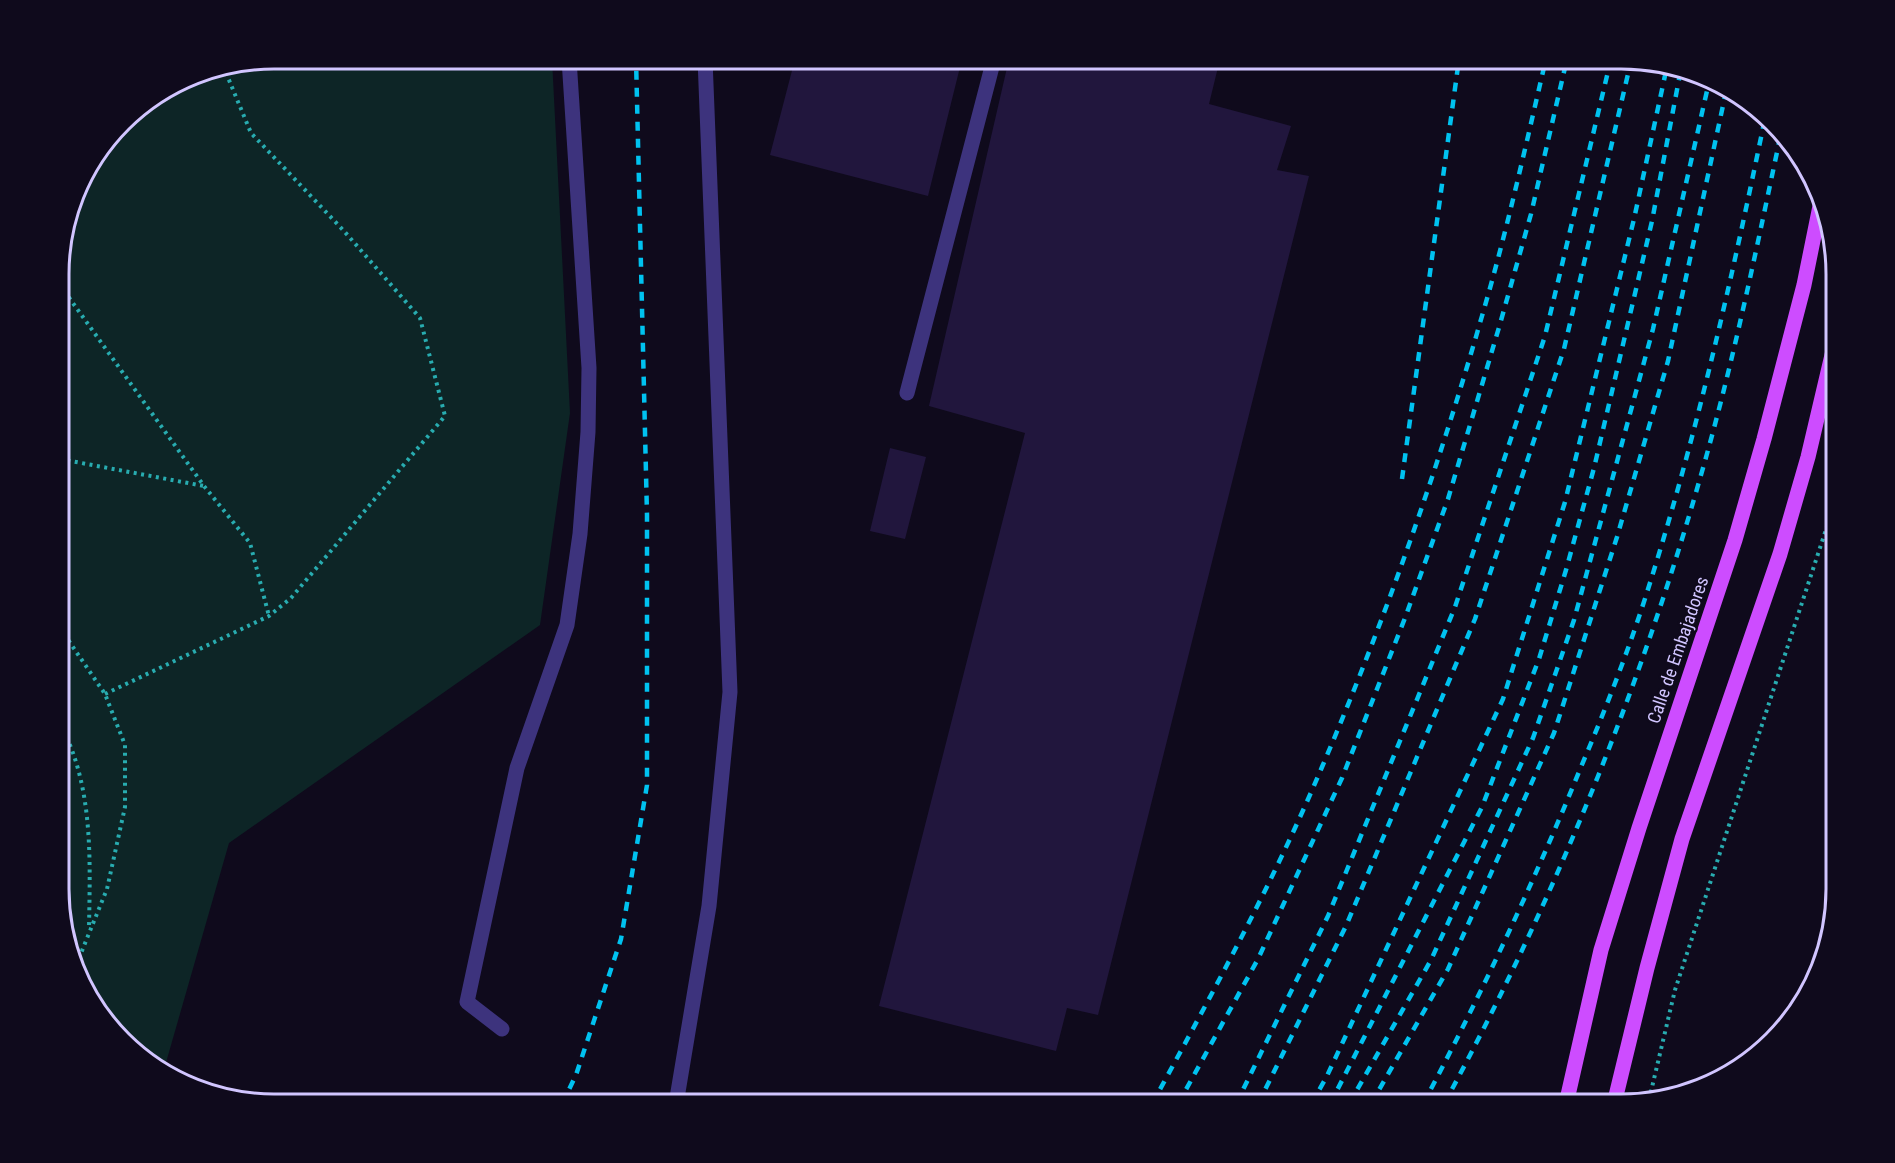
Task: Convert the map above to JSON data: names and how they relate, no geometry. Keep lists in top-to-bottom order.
{
  "streets": {
    "main road": ["Calle de Embajadores"]
  }
}
